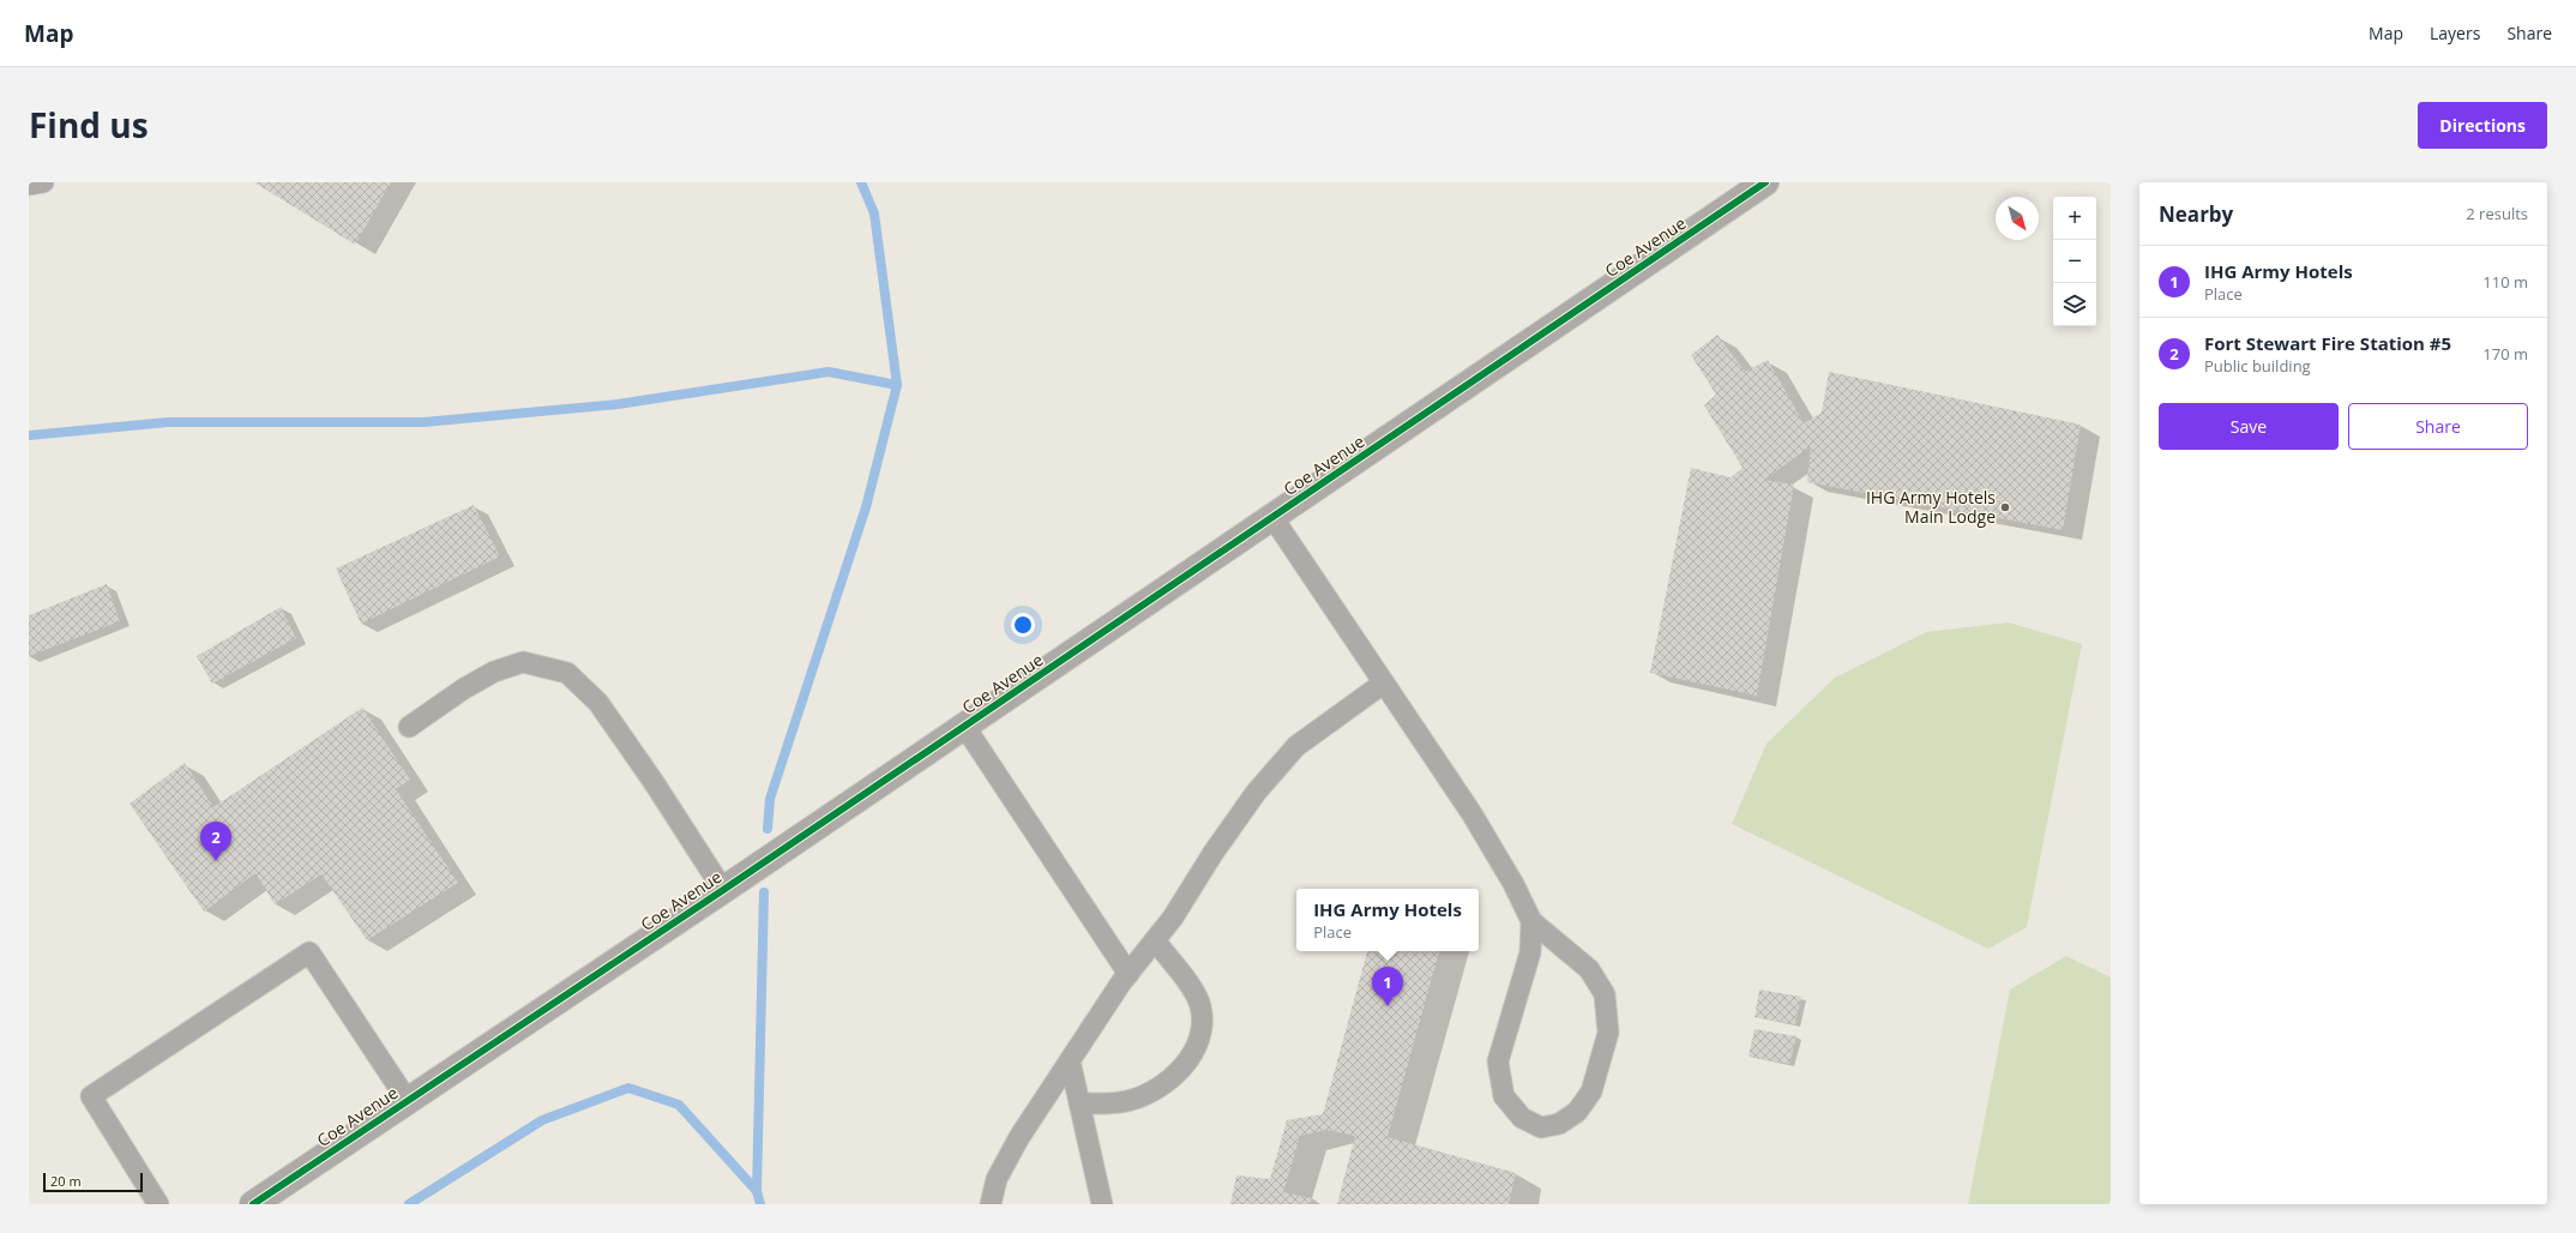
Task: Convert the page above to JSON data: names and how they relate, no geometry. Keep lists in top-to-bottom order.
{
  "streets": {
    "street": ["Coe Avenue"]
  },
  "places": ["IHG Army Hotels Main Lodge"],
  "scale_bar": "20 m",
  "north": "bottom right",
  "page": {
    "header": "Map",
    "nav": ["Map", "Layers", "Share"],
    "title": "Find us",
    "buttons": [
      "Directions",
      ["Save", "Share"]
    ],
    "heading": ["Nearby", "2 results"],
    "map_buttons": ["+", "−"],
    "list": [
      {
        "mark": "1",
        "name": "IHG Army Hotels",
        "note": "Place",
        "value": "110 m"
      },
      {
        "mark": "2",
        "name": "Fort Stewart Fire Station #5",
        "note": "Public building",
        "value": "170 m"
      }
    ],
    "pins": ["2", "1"],
    "popup": ["IHG Army Hotels", "Place"],
    "scale": "20 m"
  }
}
